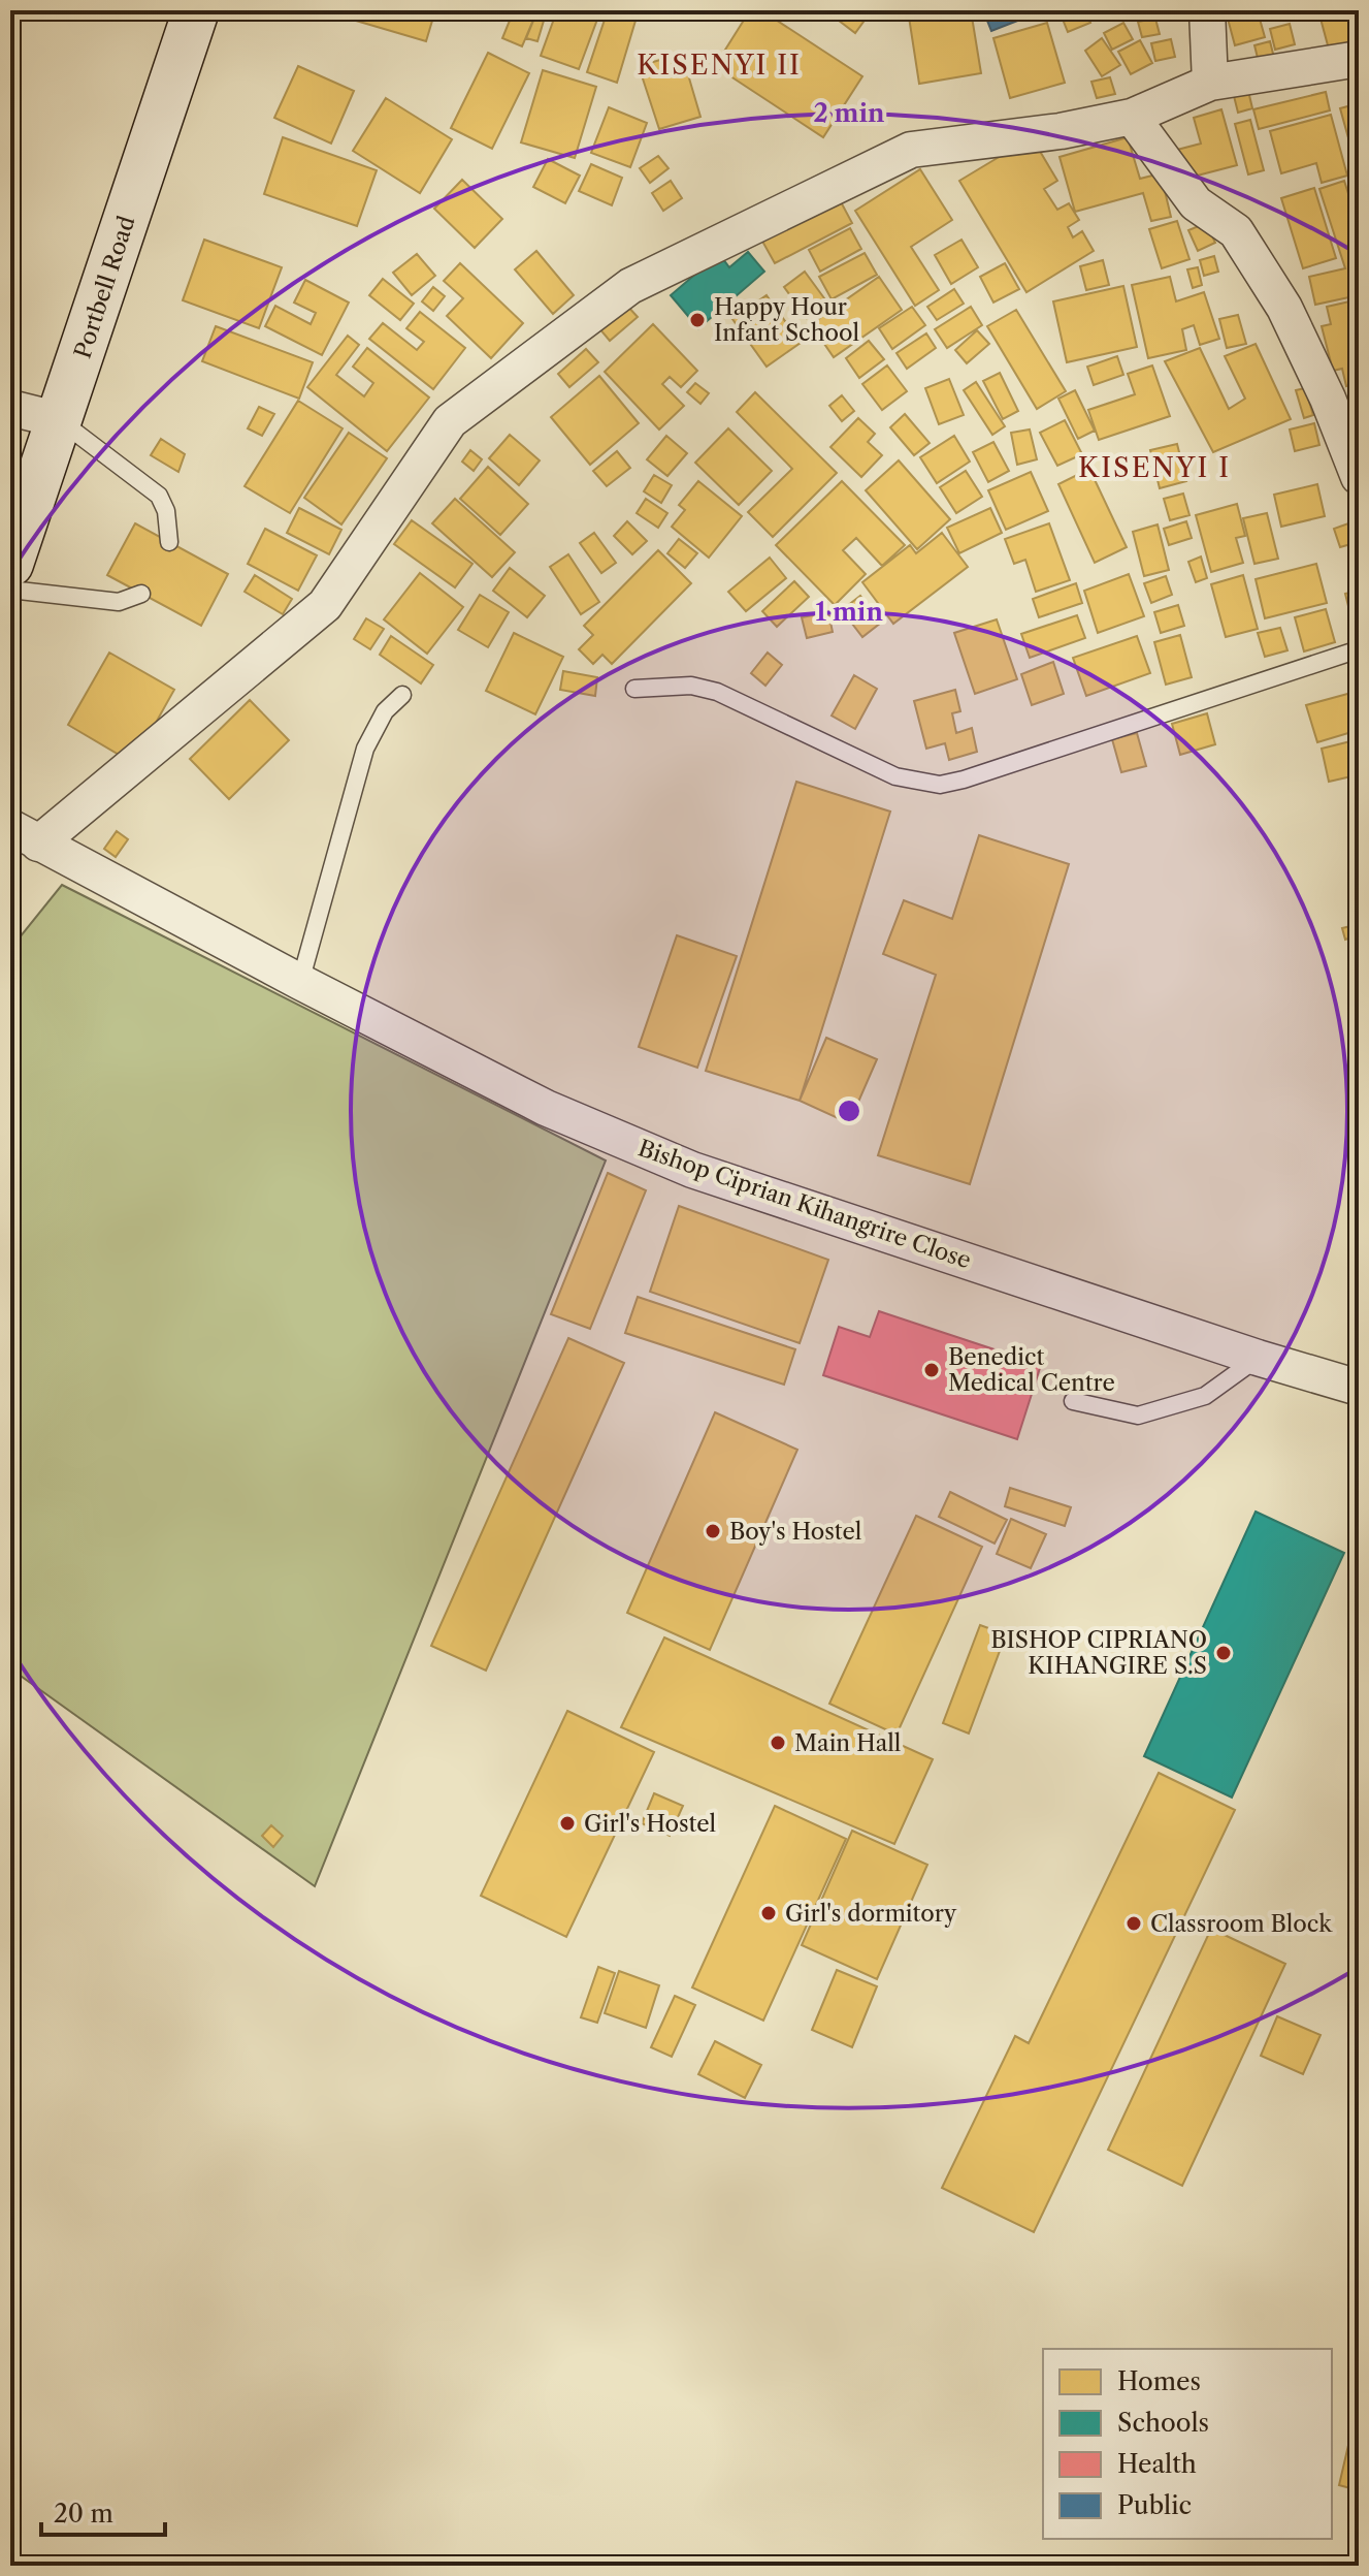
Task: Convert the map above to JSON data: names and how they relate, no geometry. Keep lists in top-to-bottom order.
{
  "streets": {
    "main road": ["Portbell Road"],
    "street": ["Bishop Ciprian Kihangrire Close"]
  },
  "districts": ["KISENYI II", "KISENYI I"],
  "places": [
    "Happy Hour Infant School",
    "Benedict Medical Centre",
    "Boy's Hostel",
    "BISHOP CIPRIANO KIHANGIRE S.S",
    "Main Hall",
    "Girl's Hostel",
    "Girl's dormitory",
    "Classroom Block"
  ],
  "legend": [
    "Homes",
    "Schools",
    "Health",
    "Public"
  ],
  "scale_bar": "20 m",
  "rings": ["2 min", "1 min"]
}
